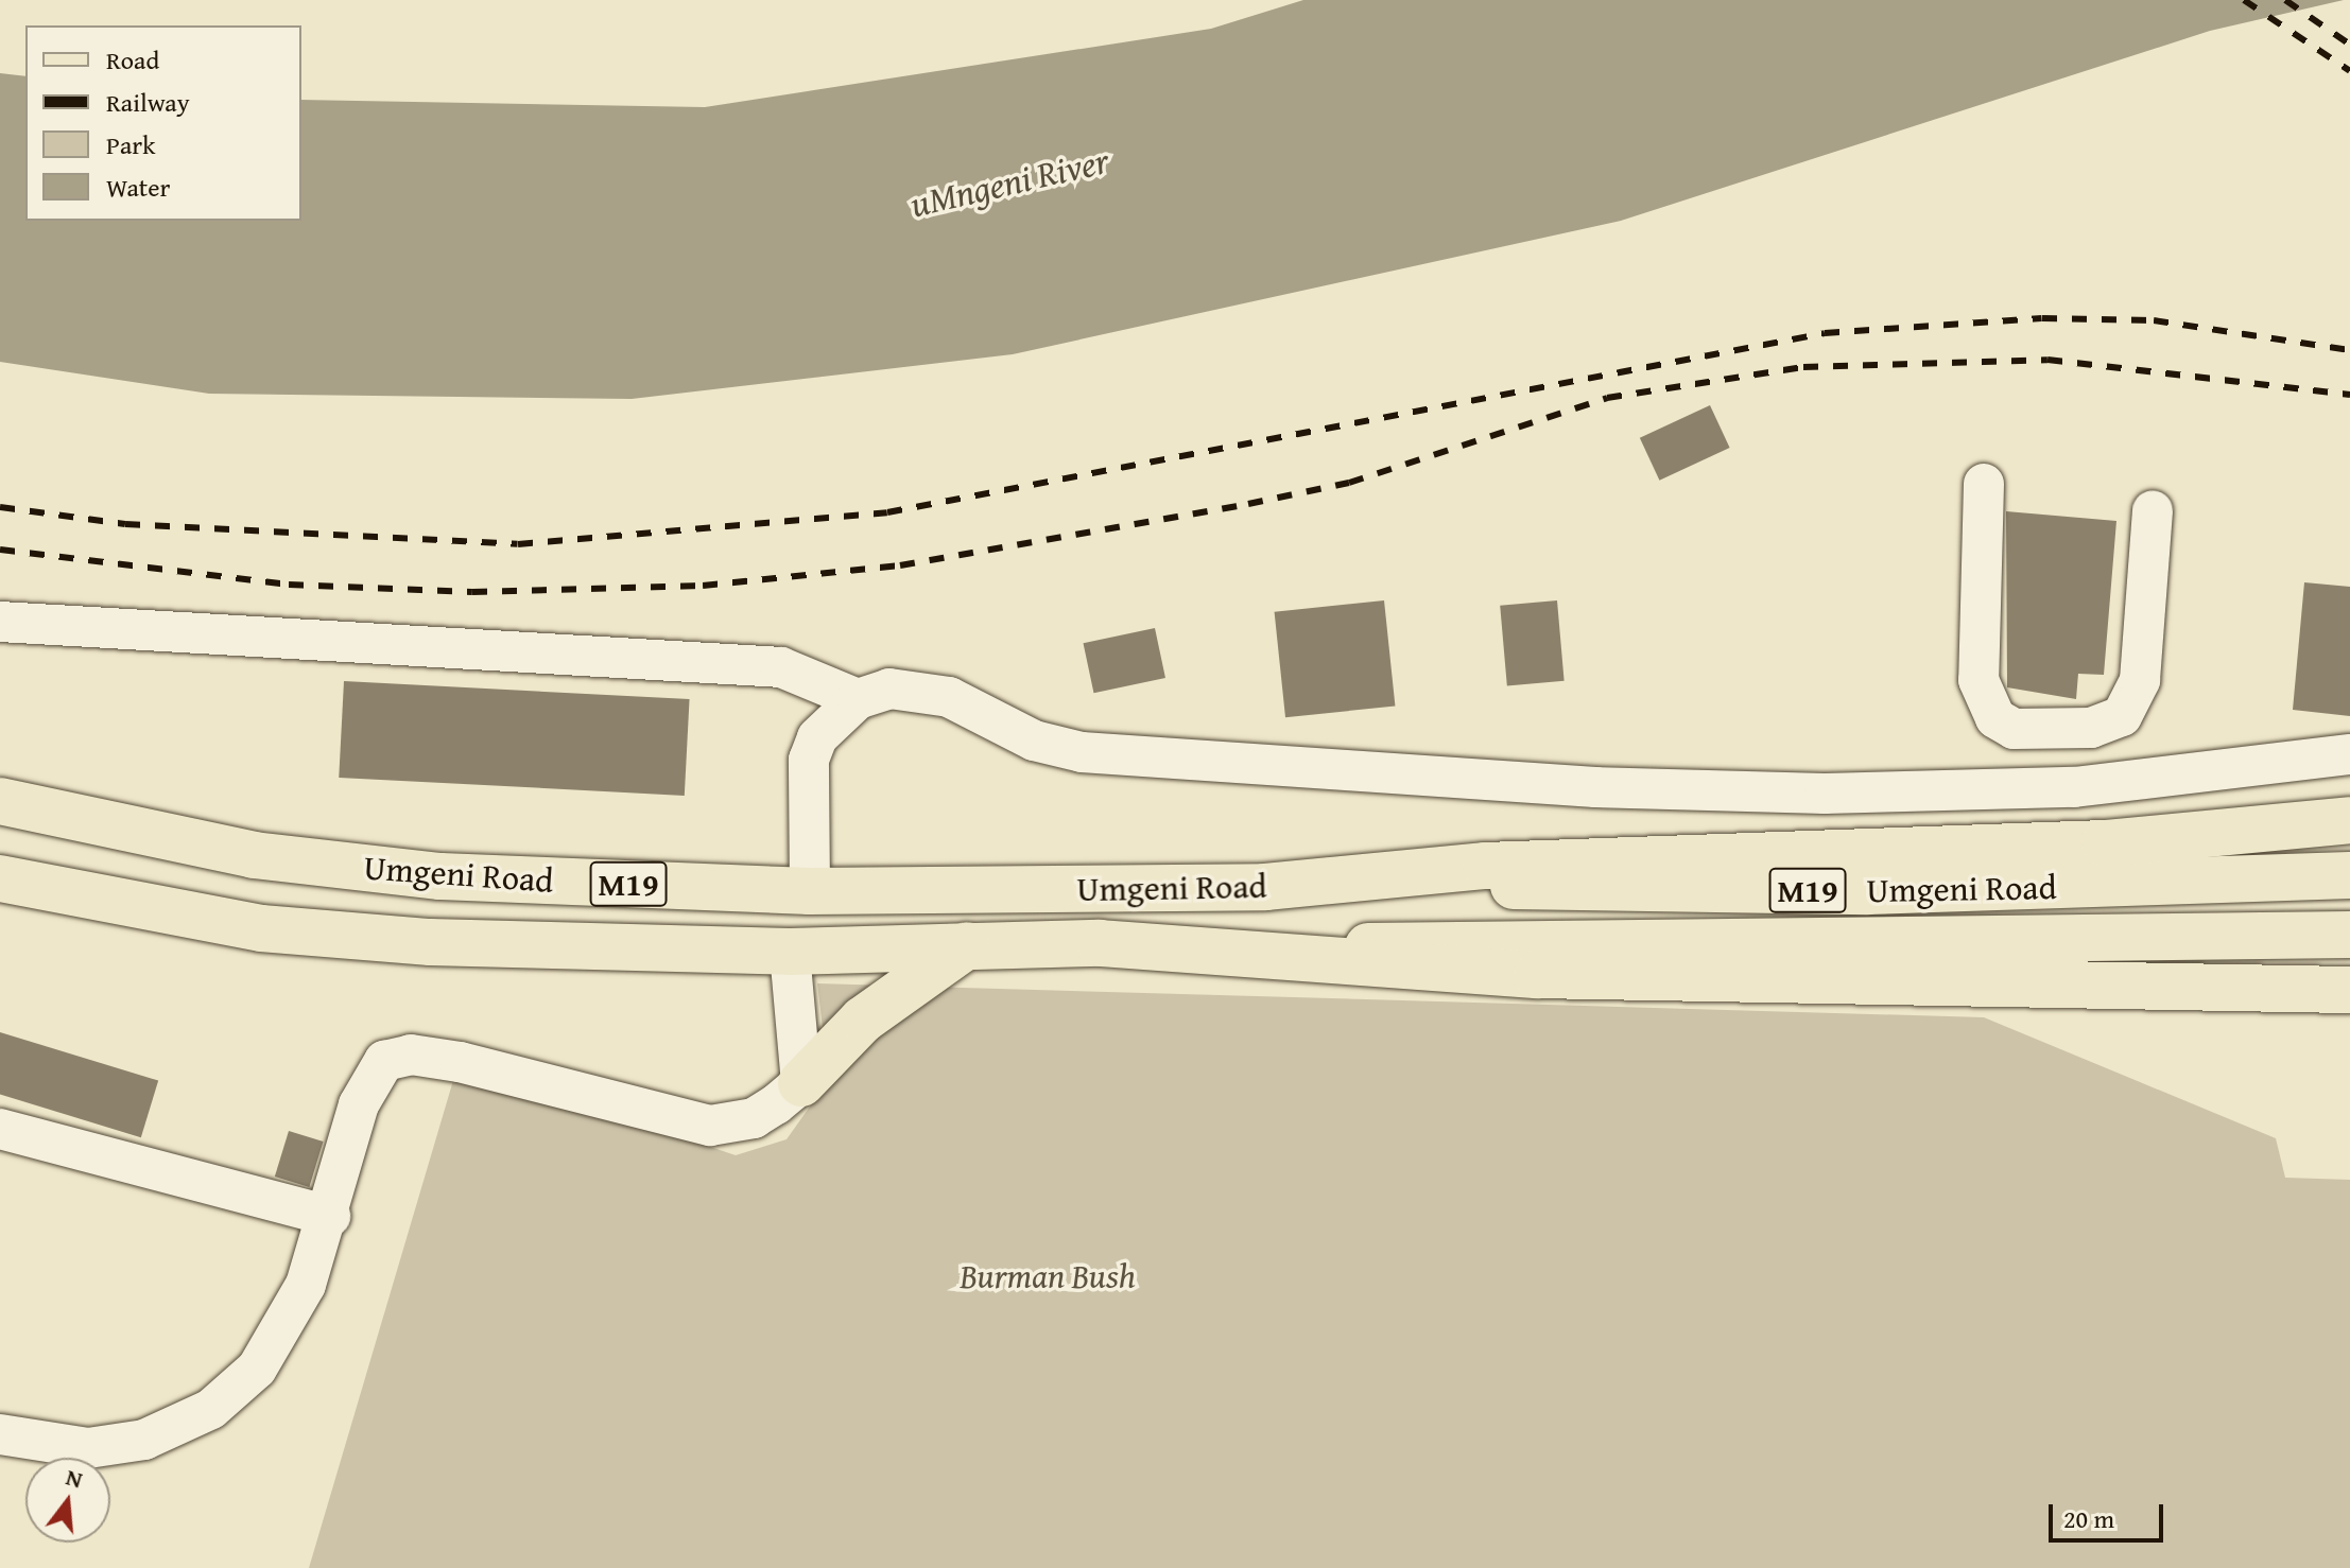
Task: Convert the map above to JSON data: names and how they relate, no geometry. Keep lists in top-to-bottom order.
{
  "streets": {
    "main road": ["Umgeni Road", "M19"]
  },
  "water": ["uMngeni River"],
  "parks": ["Burman Bush"],
  "legend": [
    "Road",
    "Railway",
    "Park",
    "Water"
  ],
  "scale_bar": "20 m",
  "north": "top"
}
